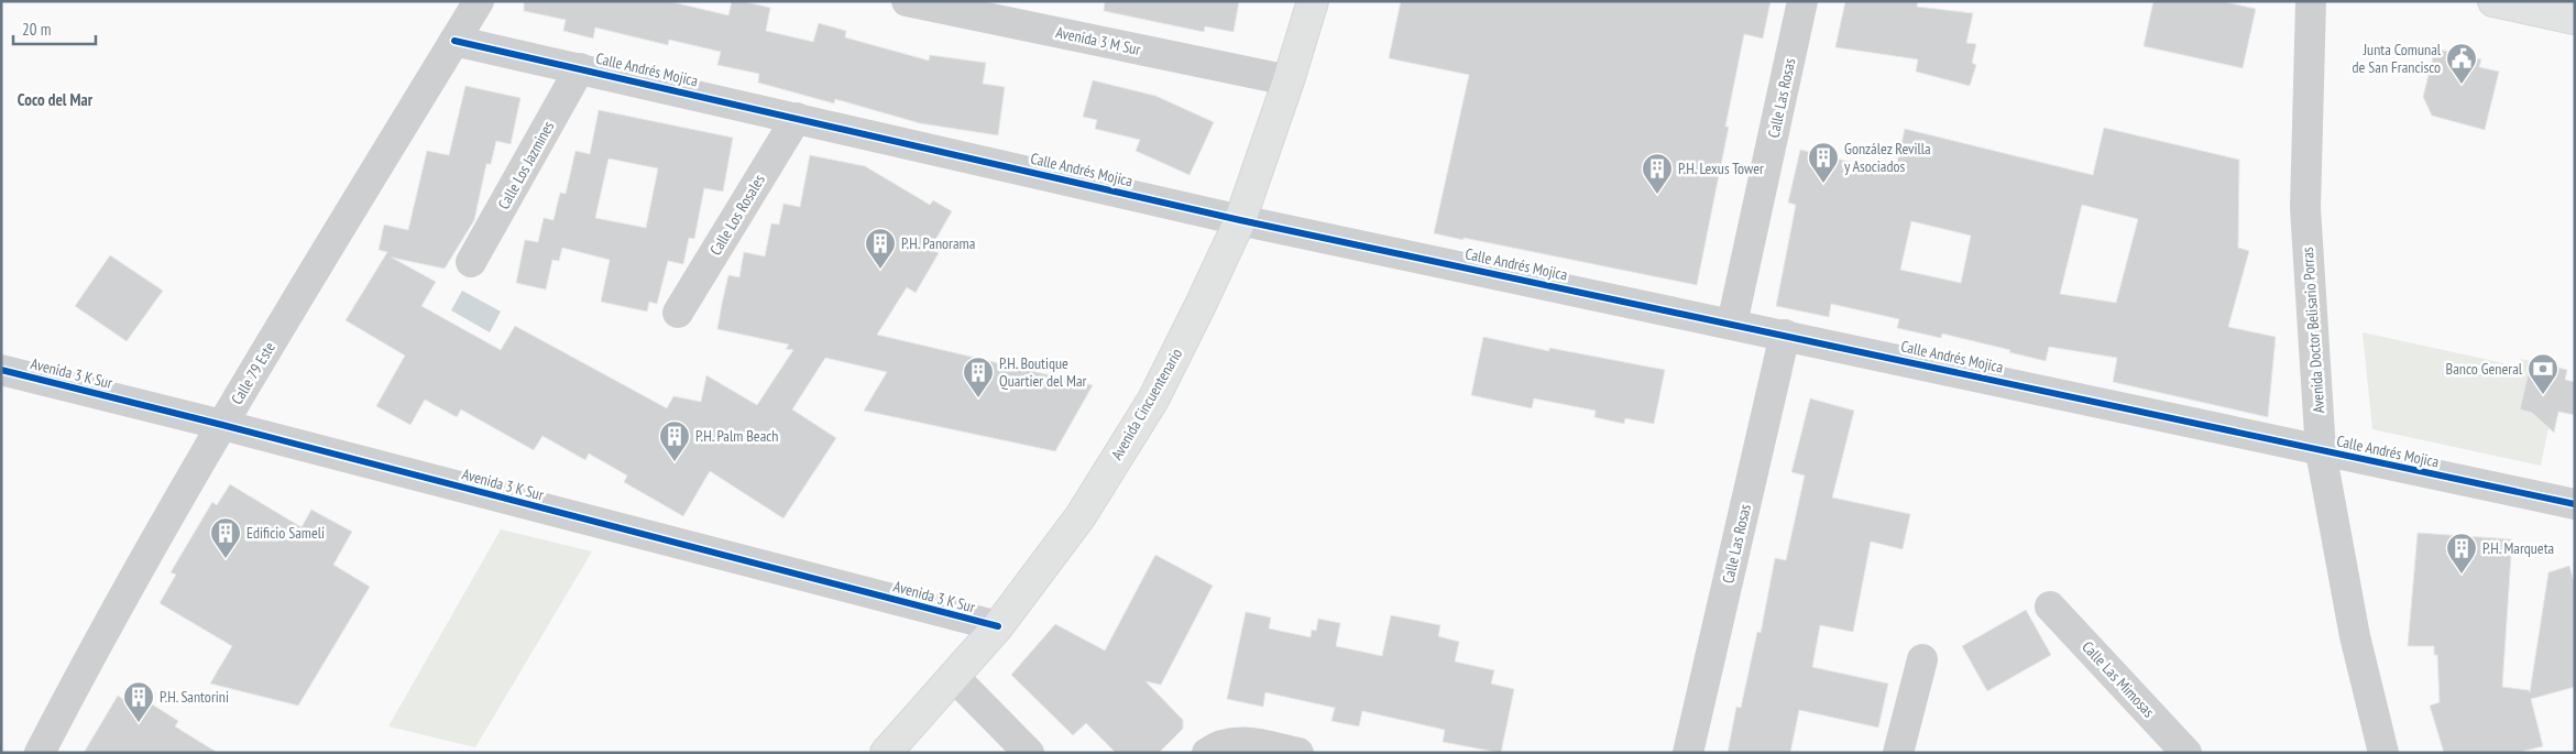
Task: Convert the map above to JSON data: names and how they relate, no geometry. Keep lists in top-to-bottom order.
{
  "streets": {
    "main road": ["Avenida Cincuentenario"],
    "street": [
      "Avenida 3 M Sur",
      "Calle Andrés Mojica",
      "Calle Las Rosas",
      "Calle Los Jazmines",
      "Calle Los Rosales",
      "Avenida Doctor Belisario Porras",
      "Avenida 3 K Sur",
      "Calle 79 Este",
      "Calle Las Mimosas"
    ]
  },
  "crossings": [
    ["Avenida 3 M Sur", "Avenida Cincuentenario"],
    ["Calle Andrés Mojica", "Calle Las Rosas"],
    ["Calle Andrés Mojica", "Calle Los Jazmines"],
    ["Calle Andrés Mojica", "Calle Los Rosales"],
    ["Calle Andrés Mojica", "Avenida Doctor Belisario Porras"],
    ["Calle Andrés Mojica", "Calle 79 Este"],
    ["Calle Andrés Mojica", "Avenida Cincuentenario"],
    ["Avenida 3 K Sur", "Calle 79 Este"],
    ["Avenida 3 K Sur", "Avenida Cincuentenario"]
  ],
  "districts": ["Coco del Mar"],
  "places": {
    "public building": ["Junta Comunal de San Francisco"],
    "building": [
      "González Revilla y Asociados",
      "P.H. Lexus Tower",
      "P.H. Panorama",
      "P.H. Boutique Quartier del Mar",
      "P.H. Palm Beach",
      "Edificio Sameli",
      "P.H. Marqueta",
      "P.H. Santorini"
    ],
    "bank": ["Banco General"]
  },
  "scale_bar": "20 m"
}
